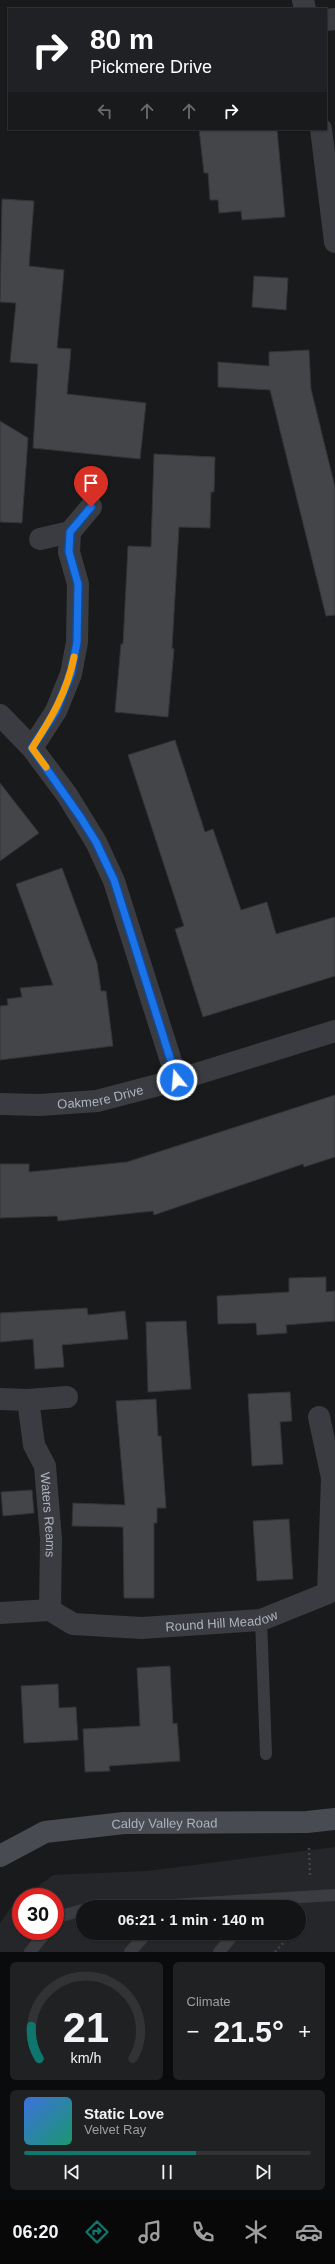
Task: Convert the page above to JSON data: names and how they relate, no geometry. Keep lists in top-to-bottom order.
{
  "streets": {
    "street": [
      "Oakmere Drive",
      "Waters Reams",
      "Round Hill Meadow",
      "Caldy Valley Road"
    ]
  },
  "crossings": [
    ["Waters Reams", "Round Hill Meadow"]
  ],
  "page": {
    "turn": ["80 m", "Pickmere Drive"],
    "limit": "30",
    "trip": "06:21 · 1 min · 140 m",
    "tile": "Climate",
    "heat": ["−", "21.5°", "+"],
    "song": ["Static Love", "Velvet Ray"],
    "tabs": "06:20",
    "gauge": ["21", "km/h"]
  }
}
